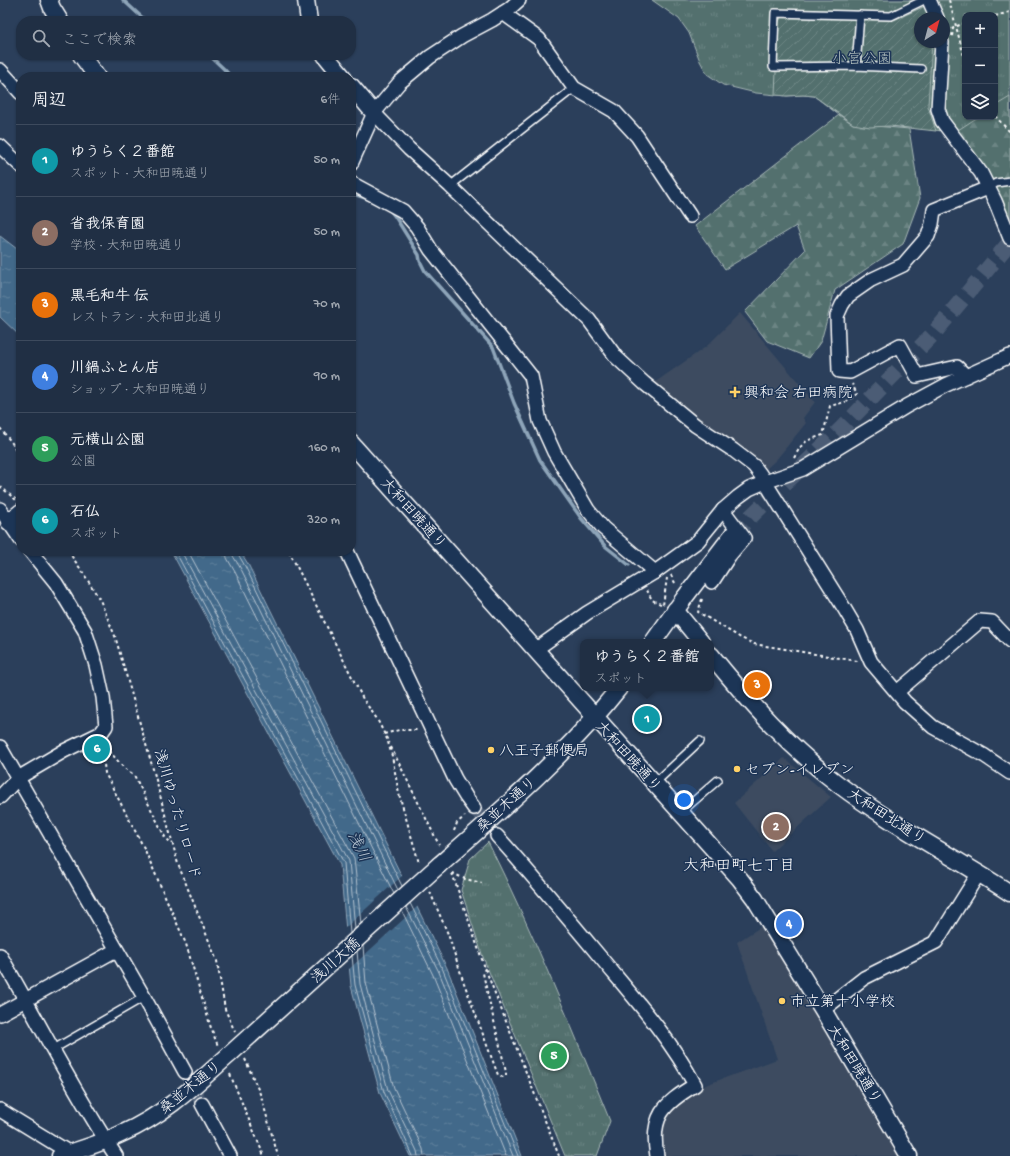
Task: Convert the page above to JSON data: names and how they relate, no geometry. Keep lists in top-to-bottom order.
{
  "streets": {
    "street": [
      "大和田暁通り",
      "桑並木通り",
      "大和田北通り",
      "浅川大橋"
    ],
    "path": ["浅川ゆったりロード"]
  },
  "crossings": [
    ["大和田暁通り", "桑並木通り"],
    ["桑並木通り", "浅川大橋"]
  ],
  "districts": ["大和田町七丁目"],
  "water": ["浅川"],
  "parks": ["小宮公園"],
  "places": {
    "health": ["興和会 右田病院"],
    "other": ["八王子郵便局", "セブン-イレブン", "市立第十小学校"]
  },
  "north": "top right",
  "page": {
    "map_buttons": ["+", "−"],
    "search": "ここで検索",
    "heading": ["周辺", "6件"],
    "list": [
      {
        "mark": "1",
        "name": "ゆうらく２番館",
        "note": "スポット · 大和田暁通り",
        "value": "50 m"
      },
      {
        "mark": "2",
        "name": "省我保育園",
        "note": "学校 · 大和田暁通り",
        "value": "50 m"
      },
      {
        "mark": "3",
        "name": "黒毛和牛 伝",
        "note": "レストラン · 大和田北通り",
        "value": "70 m"
      },
      {
        "mark": "4",
        "name": "川鍋ふとん店",
        "note": "ショップ · 大和田暁通り",
        "value": "90 m"
      },
      {
        "mark": "5",
        "name": "元横山公園",
        "note": "公園",
        "value": "160 m"
      },
      {
        "mark": "6",
        "name": "石仏",
        "note": "スポット",
        "value": "320 m"
      }
    ],
    "popup": ["ゆうらく２番館", "スポット"],
    "pins": [
      "3",
      "1",
      "6",
      "2",
      "4",
      "5"
    ]
  }
}
